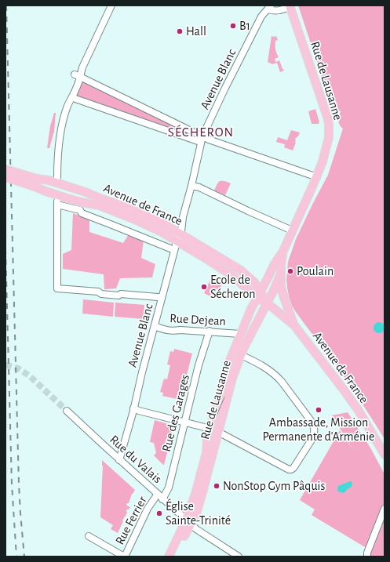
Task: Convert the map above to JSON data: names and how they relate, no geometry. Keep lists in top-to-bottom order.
{
  "streets": {
    "main road": ["Rue de Lausanne", "Avenue de France"],
    "street": [
      "Avenue Blanc",
      "Rue Dejean",
      "Rue des Garages",
      "Rue du Valais",
      "Rue Ferrier"
    ]
  },
  "crossings": [
    ["Avenue Blanc", "Rue de Lausanne"],
    ["Avenue Blanc", "Avenue de France"],
    ["Avenue Blanc", "Rue Dejean"],
    ["Avenue Blanc", "Rue du Valais"],
    ["Rue de Lausanne", "Avenue de France"],
    ["Rue de Lausanne", "Rue Dejean"],
    ["Rue de Lausanne", "Rue du Valais"],
    ["Rue Dejean", "Rue des Garages"],
    ["Rue des Garages", "Rue du Valais"],
    ["Rue du Valais", "Rue Ferrier"]
  ],
  "districts": ["SÉCHERON"],
  "places": [
    "B1",
    "Hall",
    "Poulain",
    "Ecole de Sécheron",
    "Ambassade, Mission Permanente d'Arménie",
    "NonStop Gym Pâquis",
    "Église Sainte-Trinité"
  ]
}
